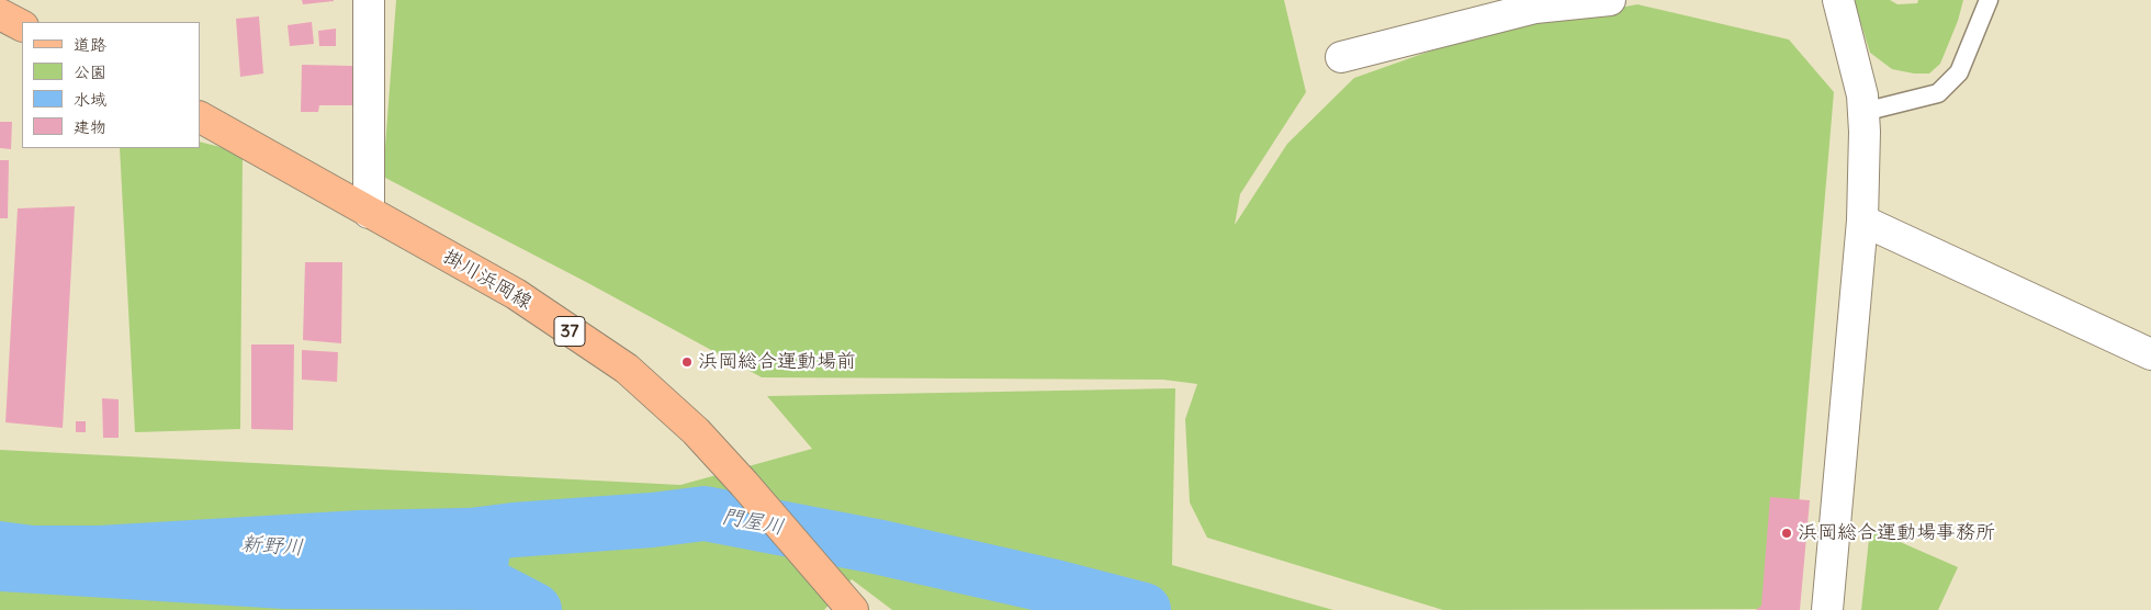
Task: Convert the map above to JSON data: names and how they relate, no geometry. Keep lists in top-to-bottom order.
{
  "streets": {
    "main road": ["掛川浜岡線", "37"]
  },
  "water": ["門屋川", "新野川"],
  "places": ["浜岡総合運動場前", "浜岡総合運動場事務所"],
  "legend": [
    "道路",
    "公園",
    "水域",
    "建物"
  ]
}
